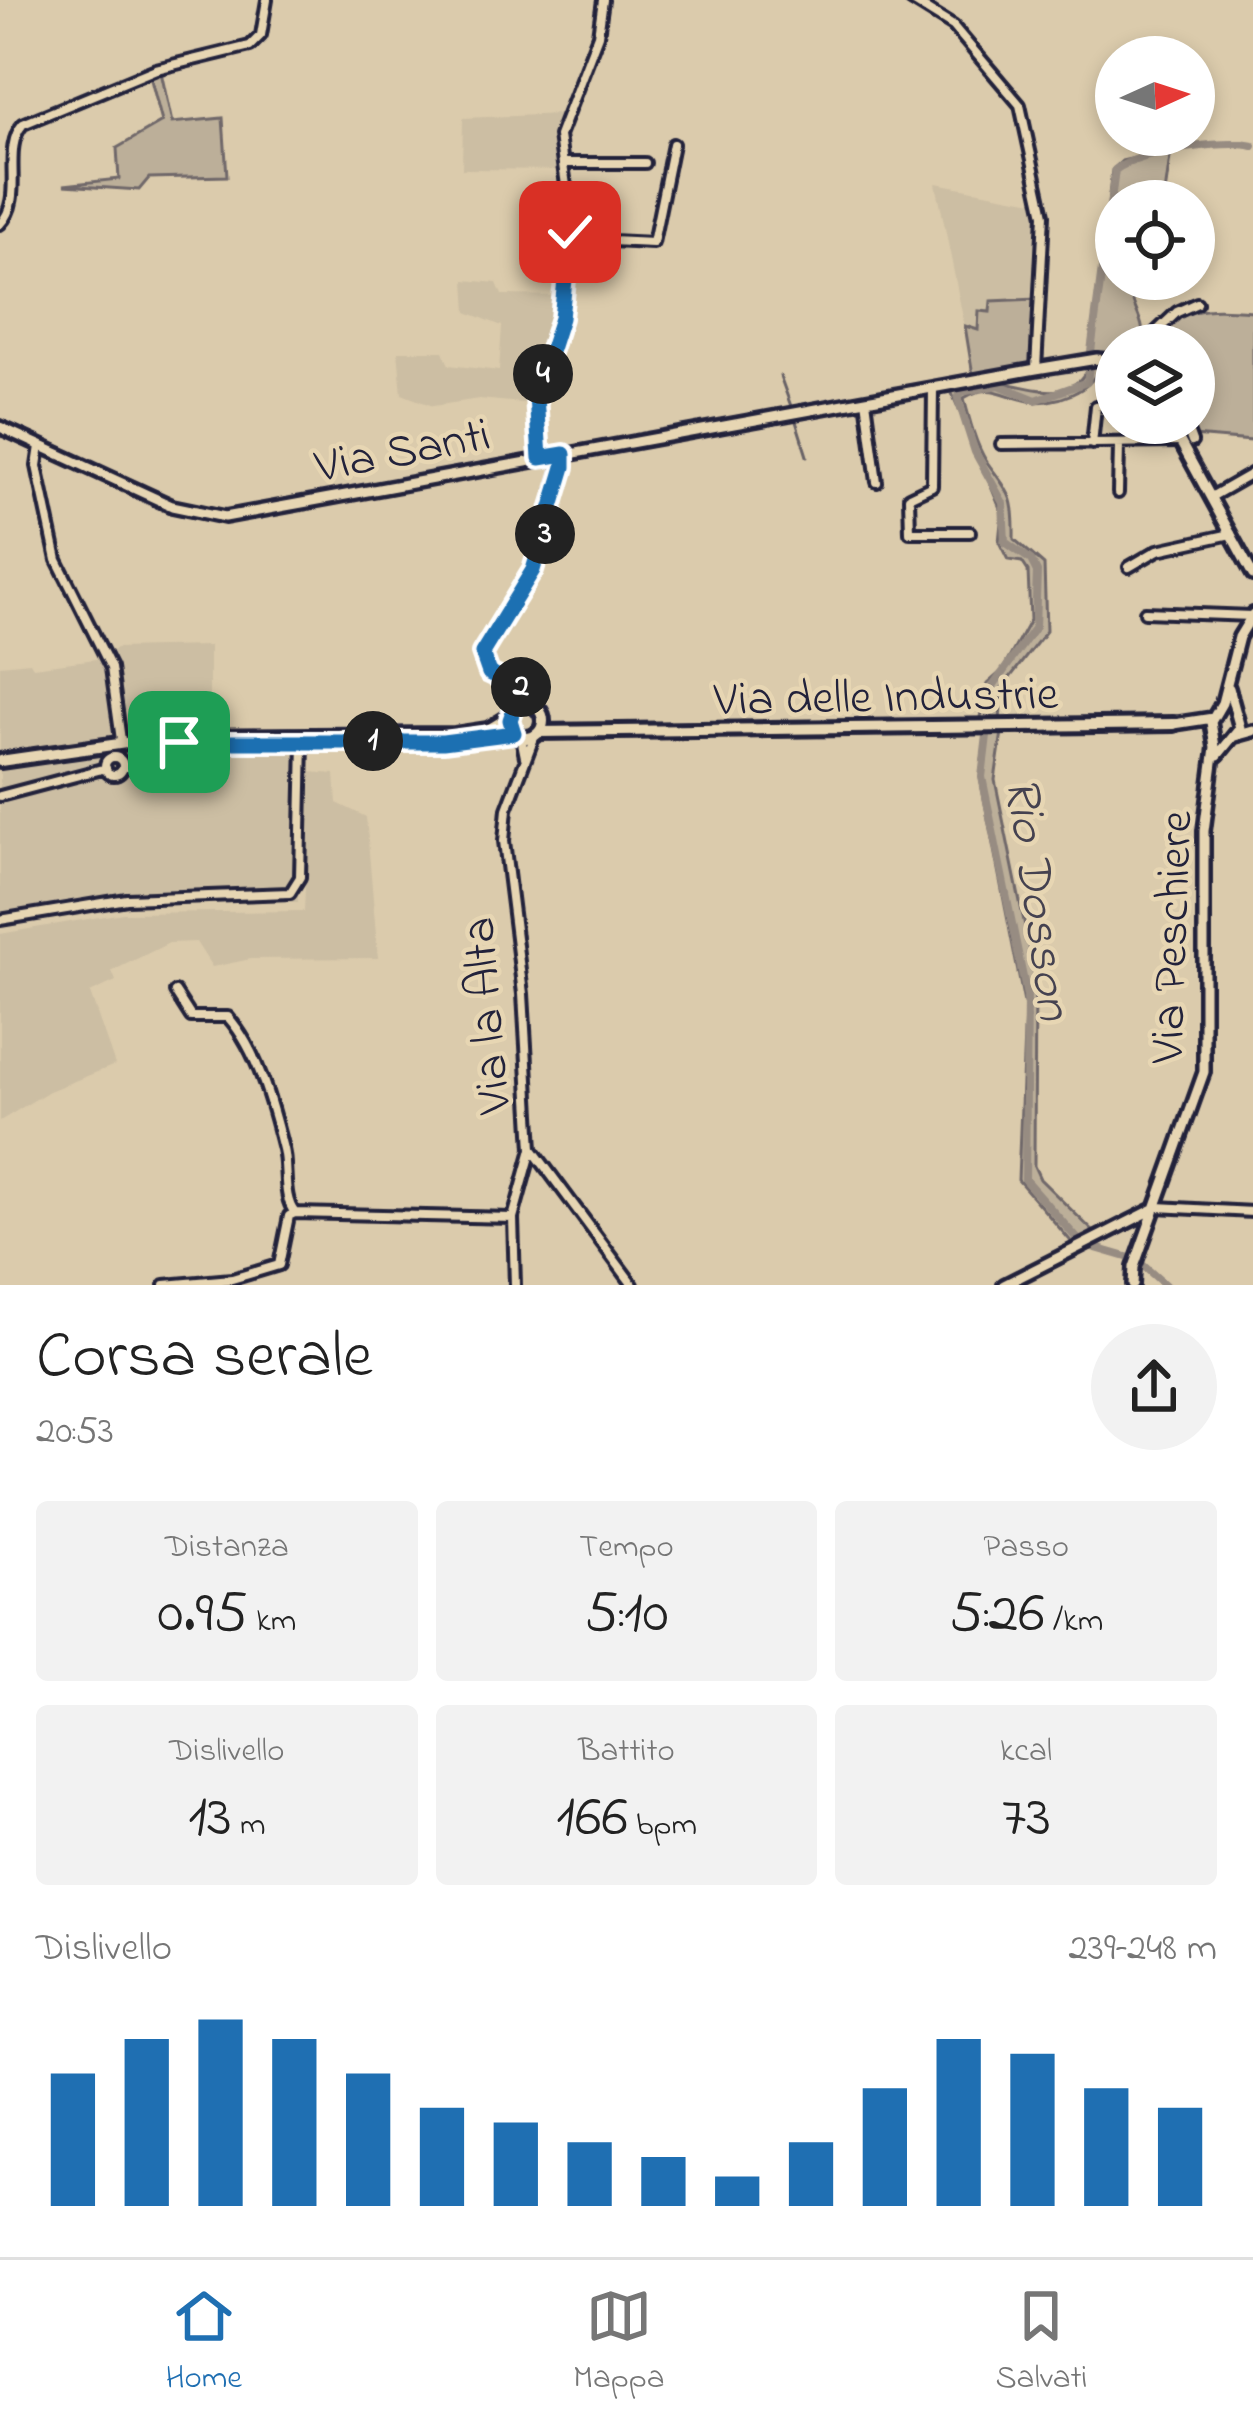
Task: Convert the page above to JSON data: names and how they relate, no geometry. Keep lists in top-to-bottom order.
{
  "streets": {
    "main road": ["Via delle Industrie"],
    "street": ["Via Santi", "Via Peschiere", "Via la Alta"]
  },
  "crossings": [
    ["Via delle Industrie", "Via Peschiere"]
  ],
  "water": ["Rio Dosson"],
  "north": "right",
  "page": {
    "pins": [
      "4",
      "3",
      "2",
      "1"
    ],
    "heading": ["Corsa serale", "20:53"],
    "stats": [
      ["Distanza", "0.95 km"],
      ["Tempo", "5:10"],
      ["Passo", "5:26 /km"],
      ["Dislivello", "13 m"],
      ["Battito", "166 bpm"],
      ["kcal", "73"]
    ],
    "chart": ["Dislivello", "239–248 m"],
    "tabs": ["Home", "Mappa", "Salvati"]
  }
}
